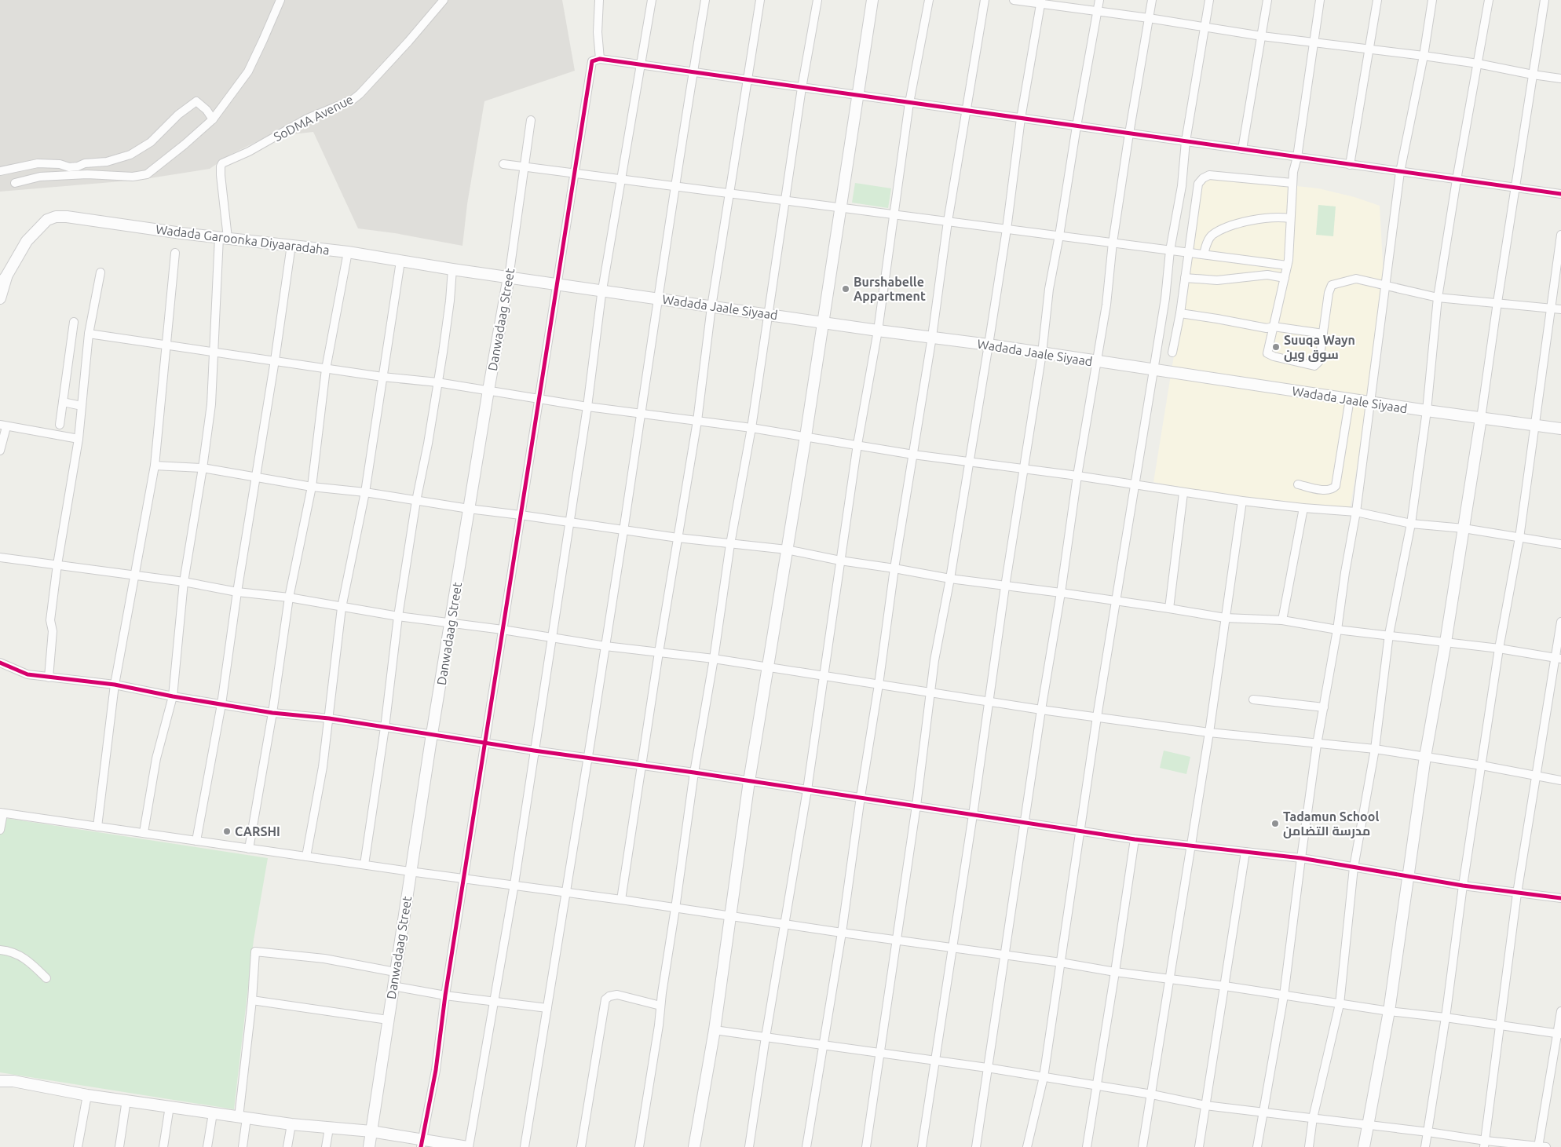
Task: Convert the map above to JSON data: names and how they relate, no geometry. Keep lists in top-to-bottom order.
{
  "streets": {
    "street": [
      "SoDMA Avenue",
      "Wadada Garoonka Diyaaradaha",
      "Wadada Jaale Siyaad",
      "Danwadaag Street"
    ]
  },
  "crossings": [
    ["SoDMA Avenue", "Wadada Garoonka Diyaaradaha"],
    ["Wadada Garoonka Diyaaradaha", "Wadada Jaale Siyaad"],
    ["Wadada Garoonka Diyaaradaha", "Danwadaag Street"],
    ["Wadada Jaale Siyaad", "Danwadaag Street"]
  ],
  "places": [
    "Burshabelle Appartment",
    "Suuqa Wayn سوق وين",
    "Tadamun School مدرسة التضامن",
    "CARSHI"
  ]
}
